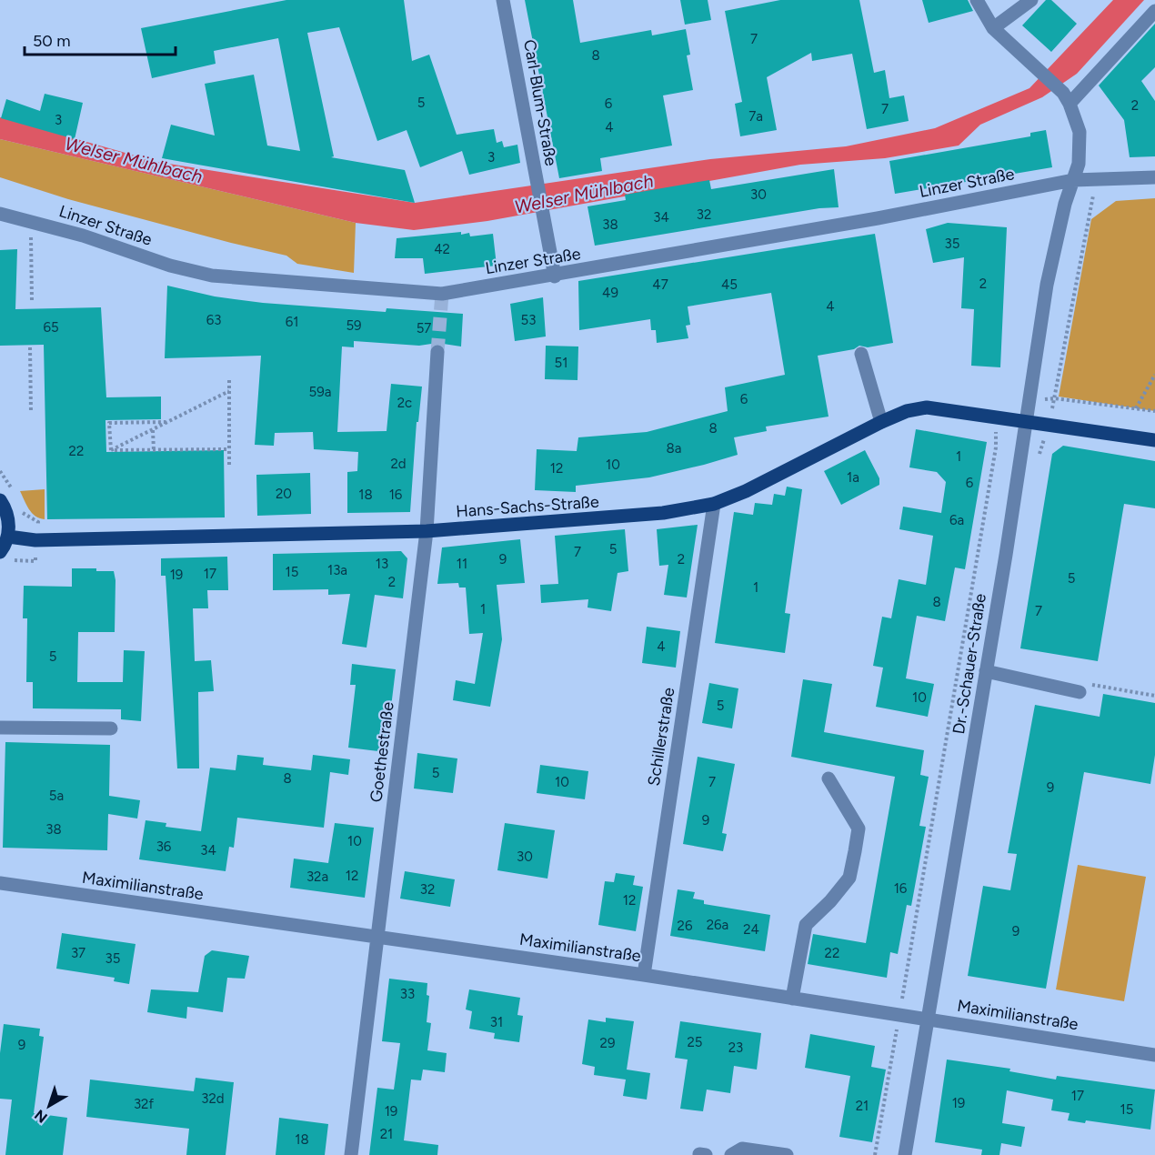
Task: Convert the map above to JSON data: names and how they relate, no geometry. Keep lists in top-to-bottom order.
{
  "streets": {
    "main road": ["Hans-Sachs-Straße"],
    "street": [
      "Carl-Blum-Straße",
      "Linzer Straße",
      "Dr.-Schauer-Straße",
      "Schillerstraße",
      "Goethestraße",
      "Maximilianstraße"
    ]
  },
  "crossings": [
    ["Carl-Blum-Straße", "Linzer Straße"],
    ["Linzer Straße", "Dr.-Schauer-Straße"],
    ["Hans-Sachs-Straße", "Dr.-Schauer-Straße"],
    ["Hans-Sachs-Straße", "Schillerstraße"],
    ["Hans-Sachs-Straße", "Goethestraße"],
    ["Dr.-Schauer-Straße", "Maximilianstraße"],
    ["Schillerstraße", "Maximilianstraße"],
    ["Goethestraße", "Maximilianstraße"]
  ],
  "water": ["Welser Mühlbach"],
  "house_numbers": [
    "7",
    "8",
    "5",
    "6",
    "2",
    "7",
    "7a",
    "3",
    "4",
    "3",
    "30",
    "32",
    "34",
    "38",
    "35",
    "42",
    "2",
    "47",
    "45",
    "49",
    "4",
    "63",
    "53",
    "61",
    "59",
    "65",
    "57",
    "51",
    "59a",
    "6",
    "2c",
    "8",
    "8a",
    "22",
    "1",
    "2d",
    "10",
    "12",
    "1a",
    "6",
    "20",
    "18",
    "16",
    "6a",
    "5",
    "7",
    "9",
    "2",
    "13",
    "11",
    "13a",
    "15",
    "17",
    "19",
    "5",
    "2",
    "1",
    "8",
    "1",
    "7",
    "4",
    "5",
    "10",
    "5",
    "5",
    "8",
    "10",
    "7",
    "9",
    "5a",
    "9",
    "38",
    "10",
    "36",
    "34",
    "30",
    "12",
    "32a",
    "16",
    "32",
    "12",
    "26a",
    "26",
    "24",
    "9",
    "37",
    "22",
    "35",
    "33",
    "31",
    "25",
    "29",
    "9",
    "23",
    "17",
    "32d",
    "19",
    "32f",
    "21",
    "15",
    "19",
    "21",
    "18"
  ],
  "scale_bar": "50 m",
  "north": "bottom left"
}
